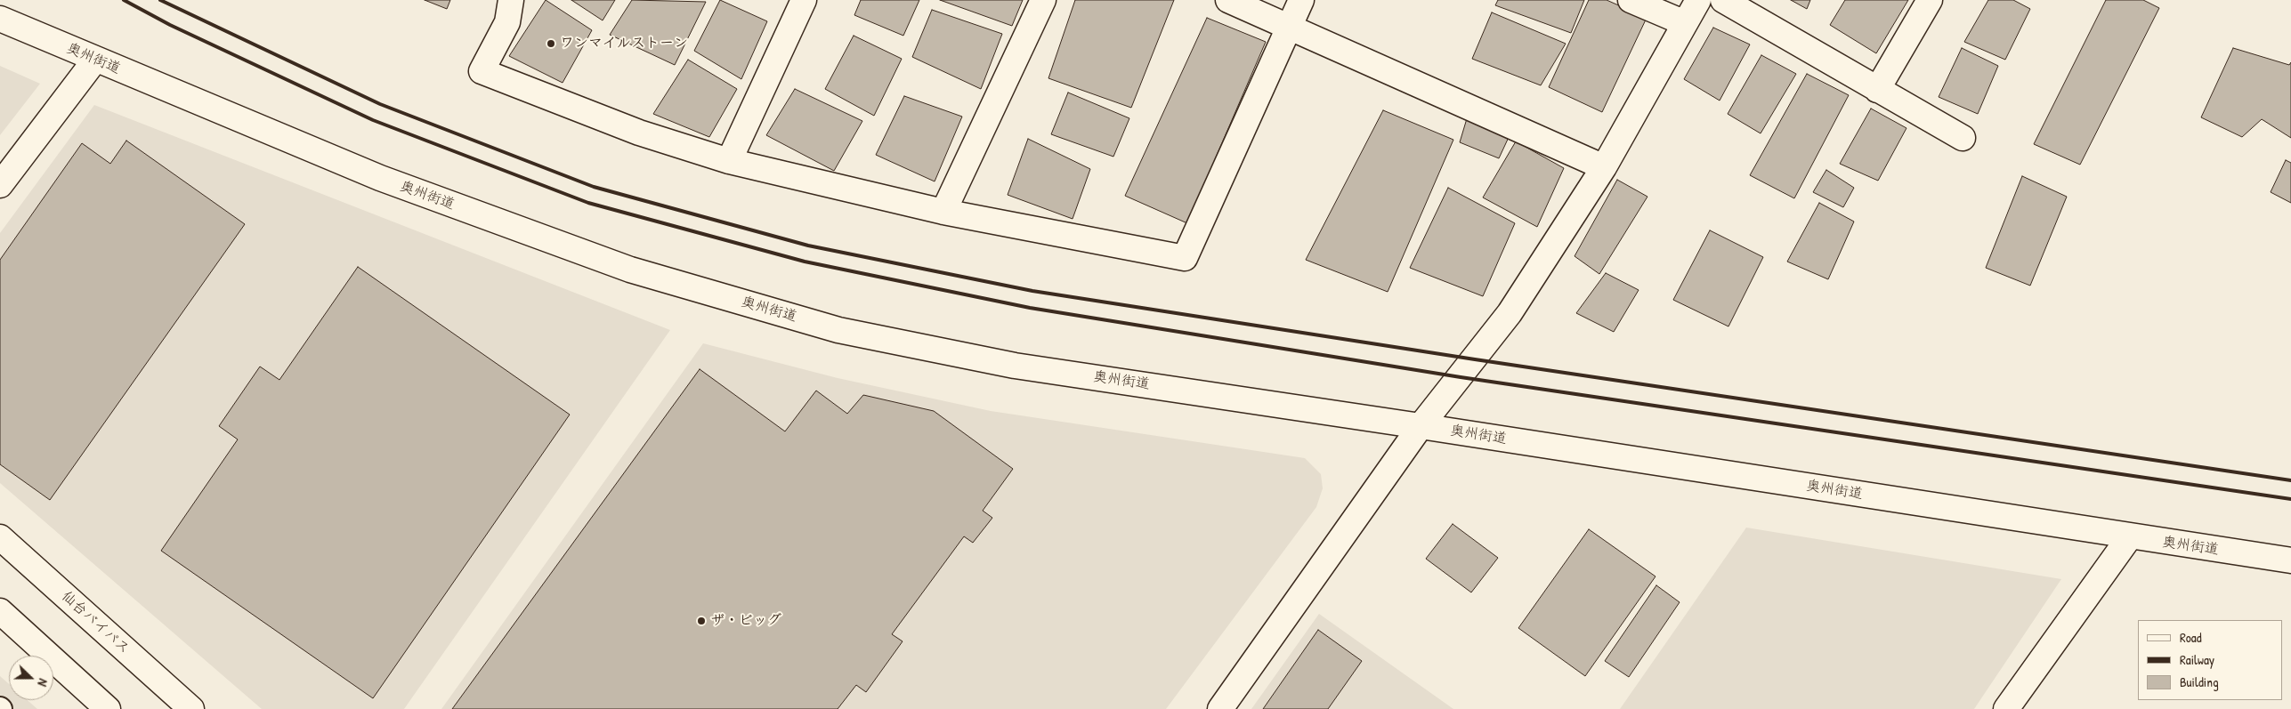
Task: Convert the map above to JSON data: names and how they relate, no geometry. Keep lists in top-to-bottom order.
{
  "streets": {
    "main road": ["奥州街道", "仙台バイパス"]
  },
  "places": ["ワンマイルストーン", "ザ・ビッグ"],
  "legend": ["Road", "Railway", "Building"],
  "north": "right"
}
